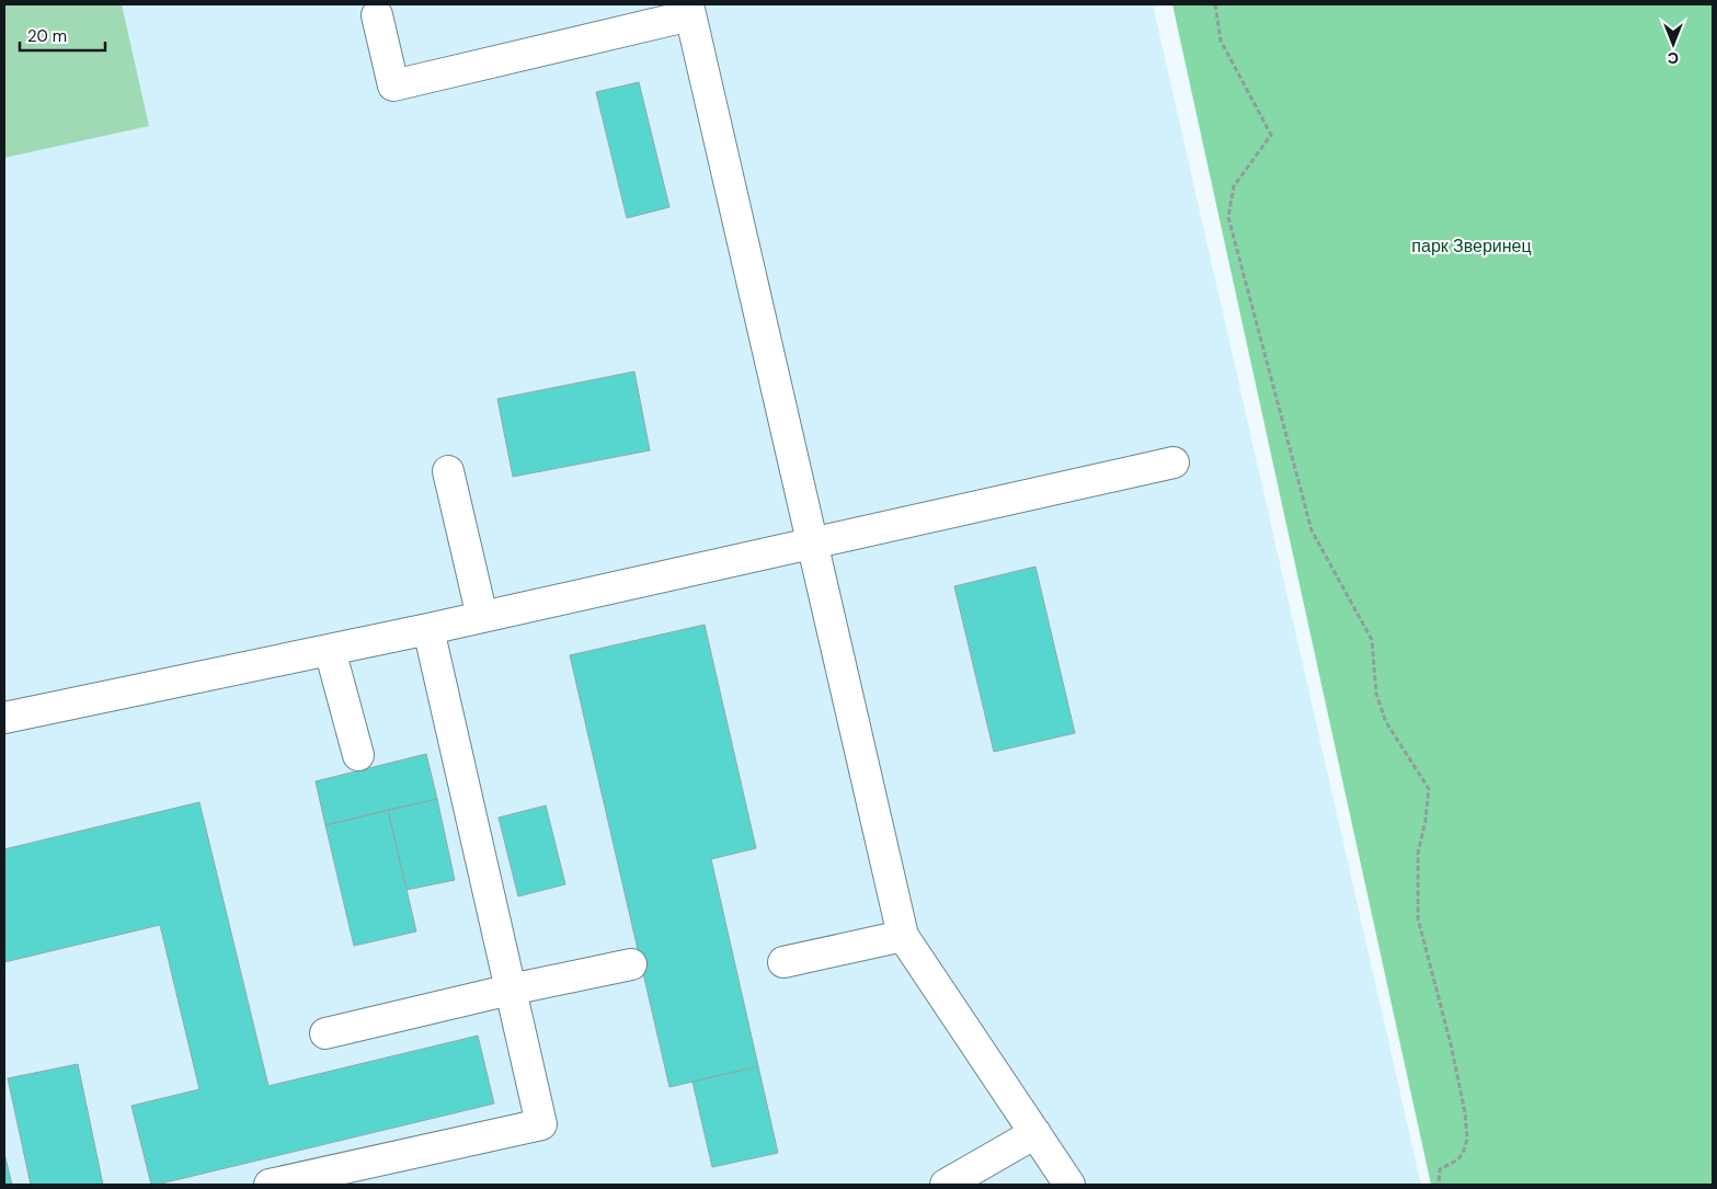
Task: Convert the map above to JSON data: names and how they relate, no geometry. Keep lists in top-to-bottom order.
{
  "parks": ["парк Зверинец"],
  "scale_bar": "20 m",
  "north": "bottom"
}
